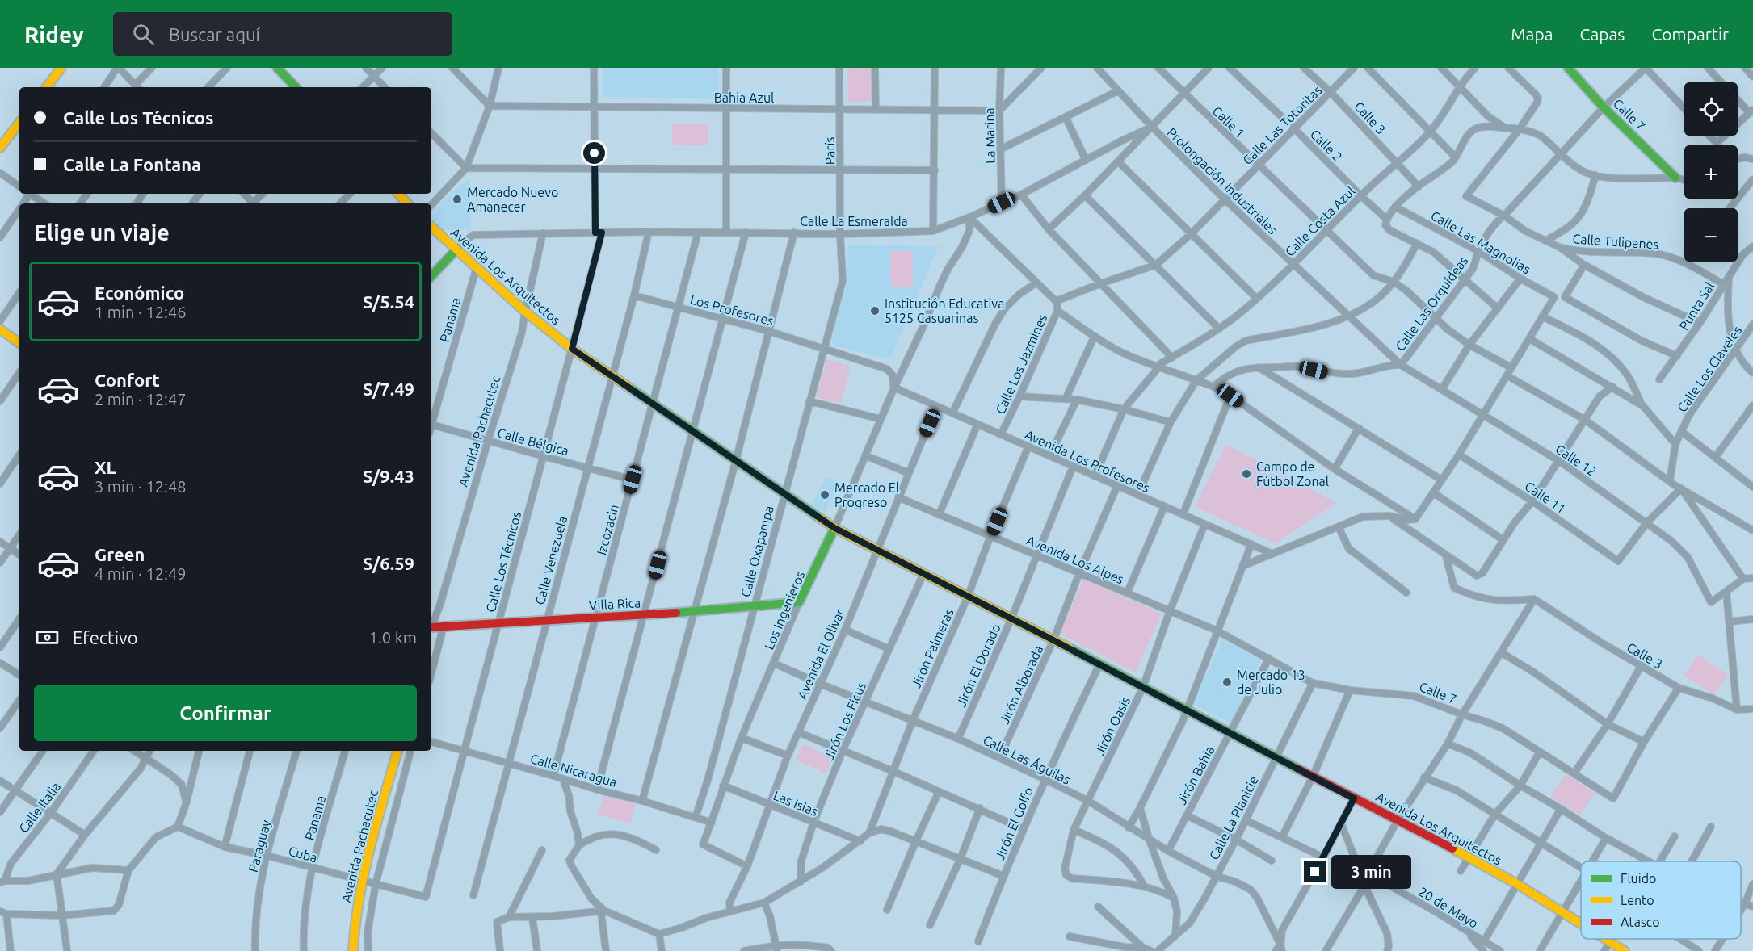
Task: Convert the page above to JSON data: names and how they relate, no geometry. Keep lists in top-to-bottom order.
{
  "streets": {
    "main road": [
      "Calle 7",
      "Avenida Los Arquitectos",
      "Avenida Pachacutec",
      "Villa Rica",
      "Los Ingenieros"
    ],
    "street": [
      "Bahia Azul",
      "Calle 3",
      "Calle 1",
      "Calle Las Totoritas",
      "La Marina",
      "Calle 2",
      "París",
      "Prolongación Industriales",
      "Calle La Esmeralda",
      "Calle Costa Azul",
      "Calle Tulipanes",
      "Calle Las Magnolias",
      "Calle Las Orquídeas",
      "Punta Sal",
      "Los Profesores",
      "Panama",
      "Calle Los Jazmines",
      "Calle Los Claveles",
      "Calle Bélgica",
      "Calle 12",
      "Avenida Los Profesores",
      "Calle 11",
      "Izcozacin",
      "Calle Oxapampa",
      "Avenida Los Alpes",
      "Calle Venezuela",
      "Calle Los Técnicos",
      "Jirón Palmeras",
      "Avenida El Olivar",
      "Jirón El Dorado",
      "Jirón Alborada",
      "Jirón Los Ficus",
      "Jirón Oasis",
      "Calle Las Águilas",
      "Calle Nicaragua",
      "Jirón Bahia",
      "Las Islas",
      "Calle Italia",
      "Calle La Planicie",
      "Jirón El Golfo",
      "Paraguay",
      "Cuba",
      "20 de Mayo"
    ]
  },
  "crossings": [
    ["Bahia Azul", "La Marina"],
    ["Bahia Azul", "París"],
    ["Bahia Azul", "Calle Los Técnicos"],
    ["Calle 7", "Calle Las Orquídeas"],
    ["Calle 7", "Avenida Los Alpes"],
    ["Calle 7", "Jirón Bahia"],
    ["Calle 7", "Calle La Planicie"],
    ["Calle 3", "Calle Las Totoritas"],
    ["Calle 3", "Calle Costa Azul"],
    ["Calle 1", "Calle Las Totoritas"],
    ["Calle 1", "Calle La Esmeralda"],
    ["Calle 1", "Calle Costa Azul"],
    ["Calle 1", "Calle Las Orquídeas"],
    ["Calle Las Totoritas", "Calle 2"],
    ["Calle Las Totoritas", "Prolongación Industriales"],
    ["Calle Las Totoritas", "Calle Los Jazmines"],
    ["La Marina", "Calle La Esmeralda"],
    ["Calle 2", "Calle Costa Azul"],
    ["Calle 2", "Calle Las Orquídeas"],
    ["París", "Calle La Esmeralda"],
    ["París", "Calle Oxapampa"],
    ["Prolongación Industriales", "Calle La Esmeralda"],
    ["Prolongación Industriales", "Calle Costa Azul"],
    ["Prolongación Industriales", "Calle Las Orquídeas"],
    ["Prolongación Industriales", "Calle 12"],
    ["Calle La Esmeralda", "Avenida Los Arquitectos"],
    ["Calle La Esmeralda", "Avenida Pachacutec"],
    ["Calle La Esmeralda", "Izcozacin"],
    ["Calle La Esmeralda", "Calle Oxapampa"],
    ["Calle La Esmeralda", "Calle Venezuela"],
    ["Calle La Esmeralda", "Calle Los Técnicos"],
    ["Calle La Esmeralda", "Los Ingenieros"],
    ["Calle Costa Azul", "Avenida Los Profesores"],
    ["Calle Tulipanes", "Calle Las Orquídeas"],
    ["Calle Tulipanes", "Punta Sal"],
    ["Calle Las Magnolias", "Calle Las Orquídeas"],
    ["Avenida Los Arquitectos", "Panama"],
    ["Avenida Los Arquitectos", "Avenida Pachacutec"],
    ["Avenida Los Arquitectos", "Izcozacin"],
    ["Avenida Los Arquitectos", "Calle Oxapampa"],
    ["Avenida Los Arquitectos", "Calle Venezuela"],
    ["Avenida Los Arquitectos", "Calle Los Técnicos"],
    ["Avenida Los Arquitectos", "Los Ingenieros"],
    ["Avenida Los Arquitectos", "Jirón Palmeras"],
    ["Avenida Los Arquitectos", "Avenida El Olivar"],
    ["Avenida Los Arquitectos", "Jirón El Dorado"],
    ["Avenida Los Arquitectos", "Jirón Alborada"],
    ["Avenida Los Arquitectos", "Jirón Los Ficus"],
    ["Avenida Los Arquitectos", "Jirón Oasis"],
    ["Avenida Los Arquitectos", "Jirón Bahia"],
    ["Avenida Los Arquitectos", "Calle La Planicie"],
    ["Avenida Los Arquitectos", "Jirón El Golfo"],
    ["Calle Las Orquídeas", "Calle 12"],
    ["Los Profesores", "Avenida Los Profesores"],
    ["Los Profesores", "Izcozacin"],
    ["Los Profesores", "Calle Oxapampa"],
    ["Los Profesores", "Calle Venezuela"],
    ["Los Profesores", "Los Ingenieros"],
    ["Panama", "Cuba"],
    ["Calle Los Jazmines", "Avenida Los Profesores"],
    ["Avenida Pachacutec", "Calle Bélgica"],
    ["Avenida Pachacutec", "Cuba"],
    ["Calle Bélgica", "Izcozacin"],
    ["Calle Bélgica", "Calle Venezuela"],
    ["Calle Bélgica", "Calle Los Técnicos"],
    ["Calle 12", "Calle 11"],
    ["Avenida Los Profesores", "Los Ingenieros"],
    ["Avenida Los Profesores", "Jirón Palmeras"],
    ["Avenida Los Profesores", "Avenida El Olivar"],
    ["Avenida Los Profesores", "Jirón El Dorado"],
    ["Avenida Los Profesores", "Jirón Alborada"],
    ["Avenida Los Profesores", "Jirón Oasis"],
    ["Izcozacin", "Villa Rica"],
    ["Izcozacin", "Calle Nicaragua"],
    ["Calle Oxapampa", "Villa Rica"],
    ["Calle Oxapampa", "Calle Nicaragua"],
    ["Avenida Los Alpes", "Jirón Palmeras"],
    ["Avenida Los Alpes", "Avenida El Olivar"],
    ["Avenida Los Alpes", "Jirón El Dorado"],
    ["Avenida Los Alpes", "Jirón Alborada"],
    ["Avenida Los Alpes", "Jirón Oasis"],
    ["Calle Venezuela", "Villa Rica"],
    ["Calle Venezuela", "Calle Nicaragua"],
    ["Calle Los Técnicos", "Villa Rica"],
    ["Calle Los Técnicos", "Calle Nicaragua"],
    ["Calle Los Técnicos", "Cuba"],
    ["Villa Rica", "Los Ingenieros"],
    ["Los Ingenieros", "Avenida El Olivar"],
    ["Los Ingenieros", "Calle Las Águilas"],
    ["Los Ingenieros", "Calle Nicaragua"],
    ["Los Ingenieros", "Las Islas"],
    ["Jirón Palmeras", "Calle Las Águilas"],
    ["Avenida El Olivar", "Calle Las Águilas"],
    ["Avenida El Olivar", "Las Islas"],
    ["Jirón El Dorado", "Calle Las Águilas"],
    ["Jirón Alborada", "Calle Las Águilas"],
    ["Jirón Los Ficus", "Calle Las Águilas"],
    ["Jirón Los Ficus", "Las Islas"],
    ["Jirón Oasis", "Calle Las Águilas"],
    ["Calle Las Águilas", "Jirón Bahia"],
    ["Calle Las Águilas", "Calle La Planicie"],
    ["Calle Las Águilas", "Jirón El Golfo"],
    ["Paraguay", "Cuba"]
  ],
  "places": [
    "Mercado Nuevo Amanecer",
    "Institución Educativa 5125 Casuarinas",
    "Campo de Fútbol Zonal",
    "Mercado El Progreso",
    "Mercado 13 de Julio"
  ],
  "legend": ["Fluido", "Lento", "Atasco"],
  "page": {
    "header": "Ridey",
    "search": "Buscar aquí",
    "nav": ["Mapa", "Capas", "Compartir"],
    "map_buttons": ["+", "−"],
    "banner": ["Calle Los Técnicos", "Calle La Fontana"],
    "heading": "Elige un viaje",
    "list": [
      {
        "name": "Económico",
        "note": "1 min · 12:46",
        "value": "S/5.54"
      },
      {
        "name": "Confort",
        "note": "2 min · 12:47",
        "value": "S/7.49"
      },
      {
        "name": "XL",
        "note": "3 min · 12:48",
        "value": "S/9.43"
      },
      {
        "name": "Green",
        "note": "4 min · 12:49",
        "value": "S/6.59"
      }
    ],
    "pay": ["Efectivo", "1.0 km"],
    "buttons": "Confirmar",
    "bubble": "3 min"
  }
}
